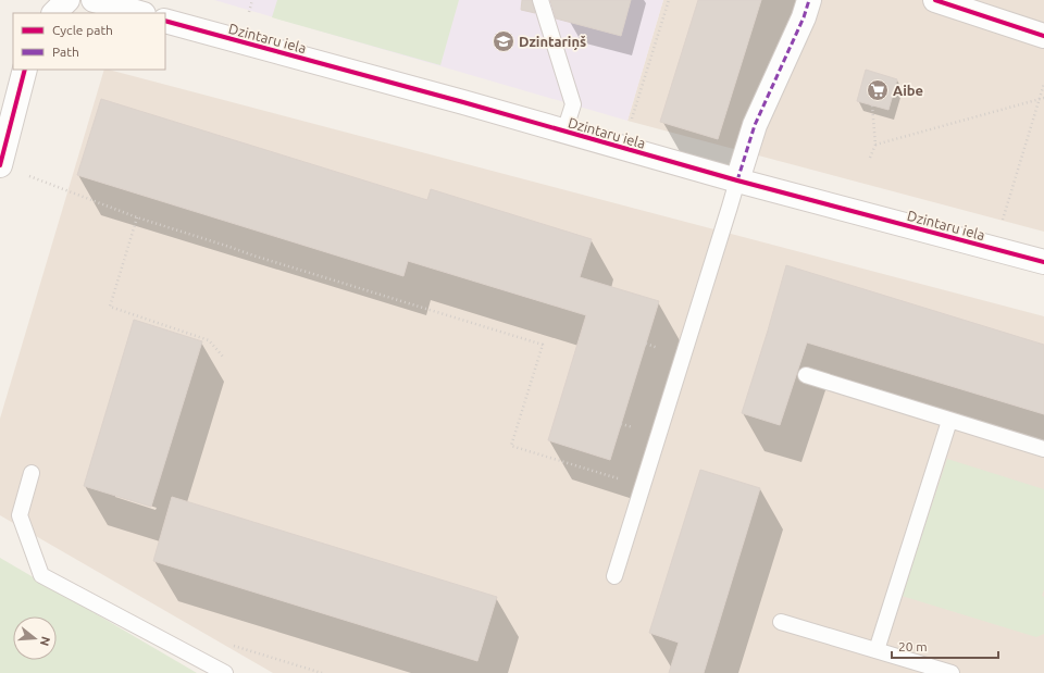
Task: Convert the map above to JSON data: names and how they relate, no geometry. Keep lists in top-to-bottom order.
{
  "streets": {
    "street": ["Dzintaru iela"]
  },
  "places": {
    "school or university": ["Dzintariņš"],
    "supermarket": ["Aibe"]
  },
  "legend": ["Cycle path", "Path"],
  "scale_bar": "20 m",
  "north": "right"
}
